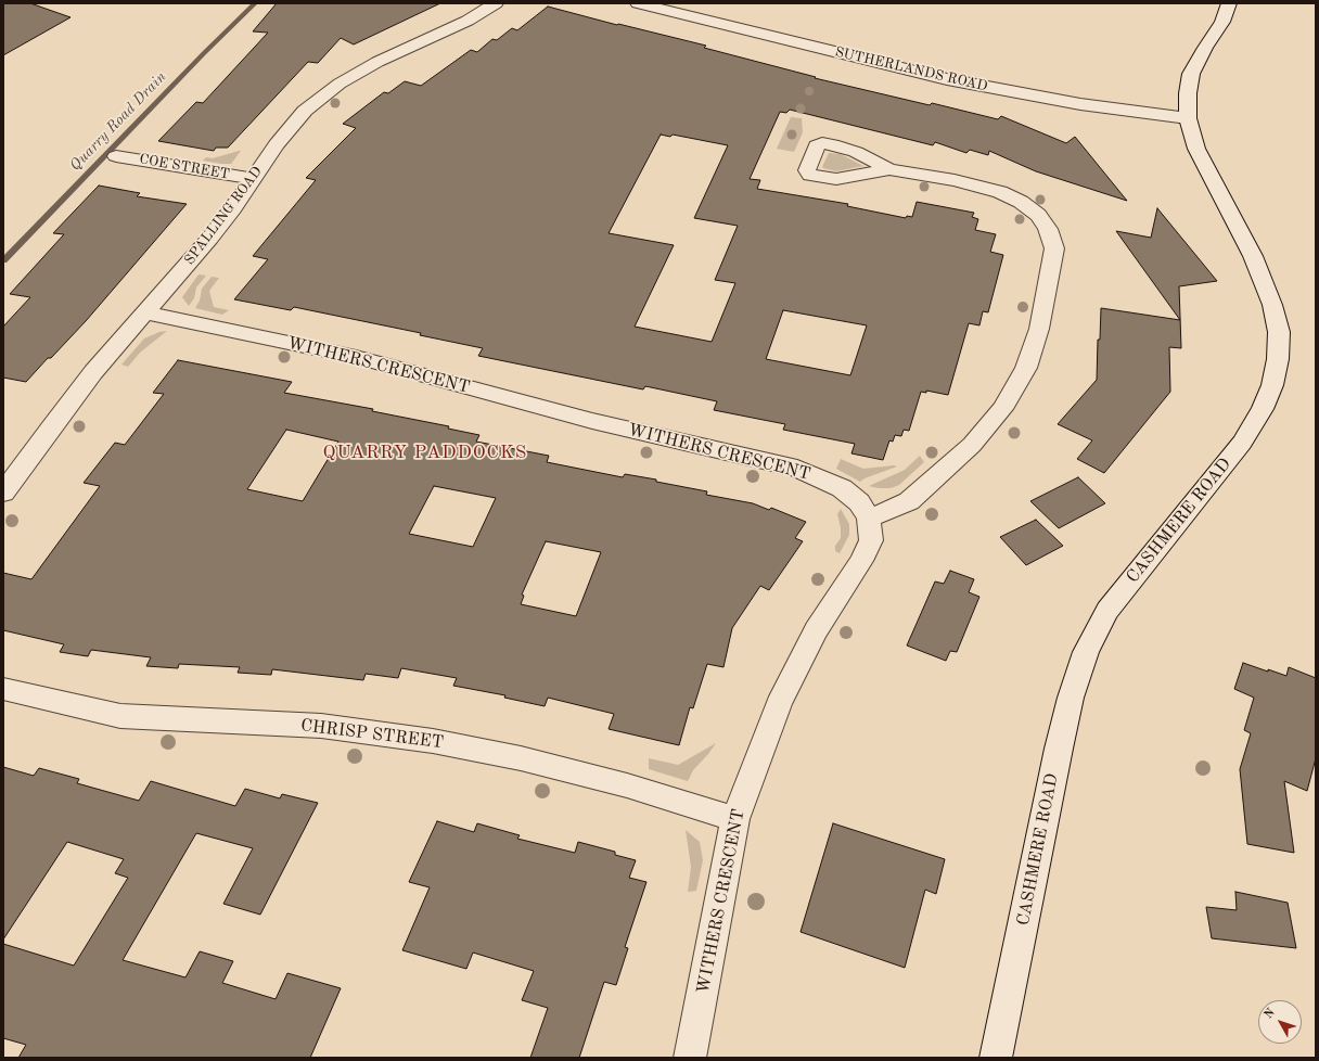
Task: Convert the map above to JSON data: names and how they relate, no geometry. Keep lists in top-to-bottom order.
{
  "streets": {
    "street": [
      "SUTHERLANDS ROAD",
      "COE STREET",
      "SPALLING ROAD",
      "WITHERS CRESCENT",
      "CASHMERE ROAD",
      "CHRISP STREET"
    ]
  },
  "crossings": [
    ["SUTHERLANDS ROAD", "CASHMERE ROAD"],
    ["COE STREET", "SPALLING ROAD"],
    ["SPALLING ROAD", "WITHERS CRESCENT"],
    ["WITHERS CRESCENT", "CHRISP STREET"]
  ],
  "districts": ["QUARRY PADDOCKS"],
  "water": ["Quarry Road Drain"],
  "north": "top left"
}
